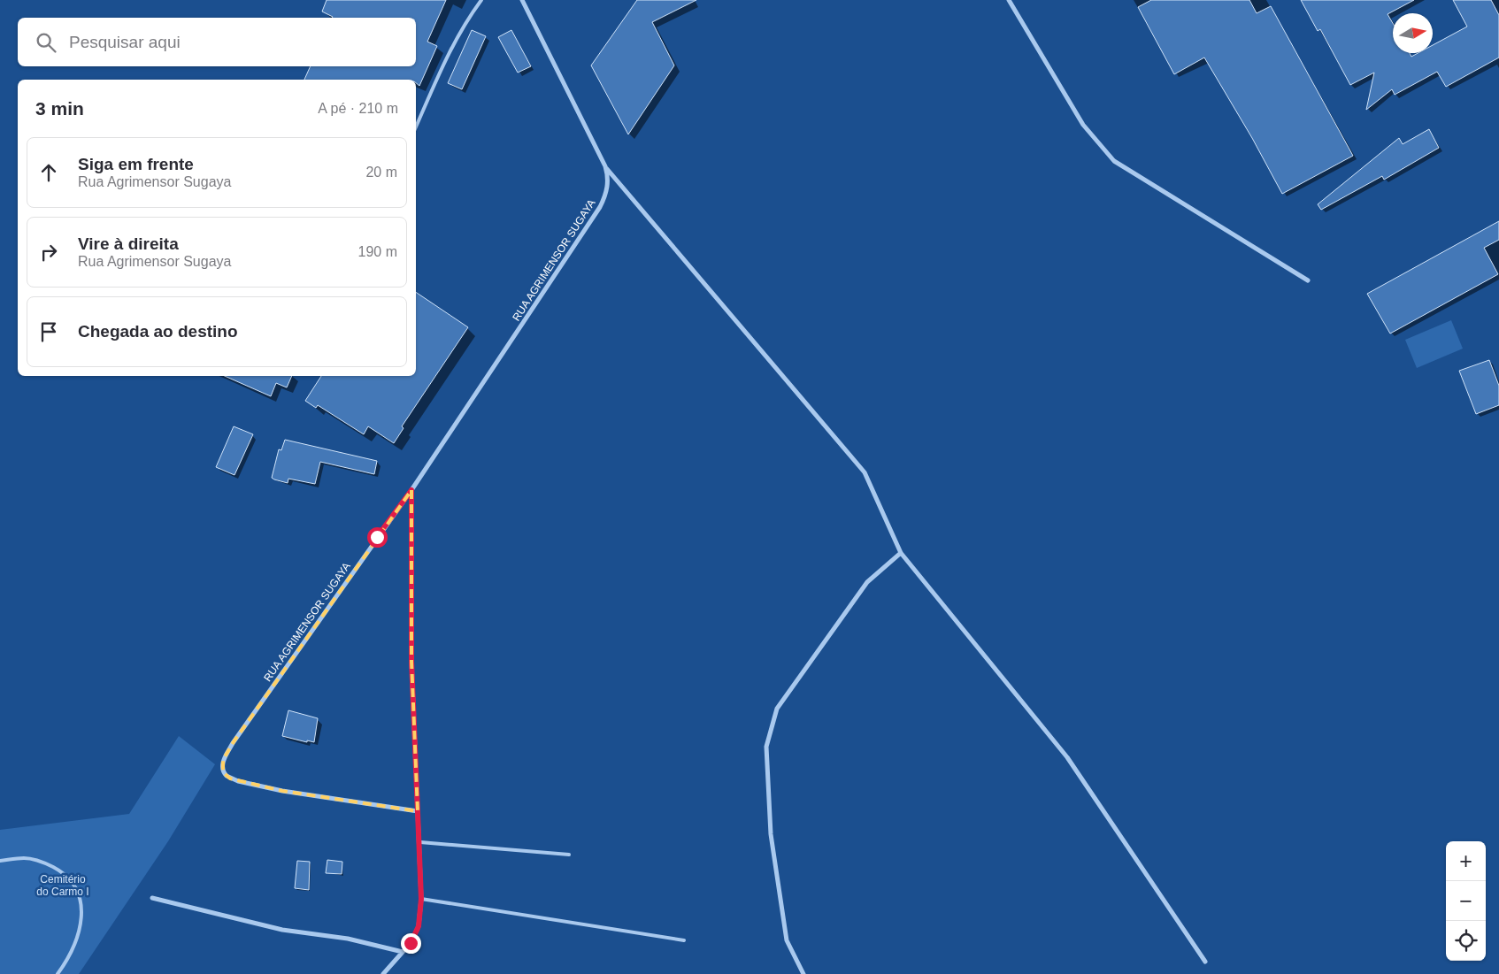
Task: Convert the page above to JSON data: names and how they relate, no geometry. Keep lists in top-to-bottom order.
{
  "streets": {
    "street": ["RUA AGRIMENSOR SUGAYA"]
  },
  "parks": ["Cemitério do Carmo I"],
  "north": "right",
  "page": {
    "search": "Pesquisar aqui",
    "heading": ["3 min", "A pé · 210 m"],
    "list": [
      ["Siga em frente", "Rua Agrimensor Sugaya", "20 m"],
      ["Vire à direita", "Rua Agrimensor Sugaya", "190 m"],
      "Chegada ao destino"
    ],
    "map_buttons": ["+", "−"]
  }
}
